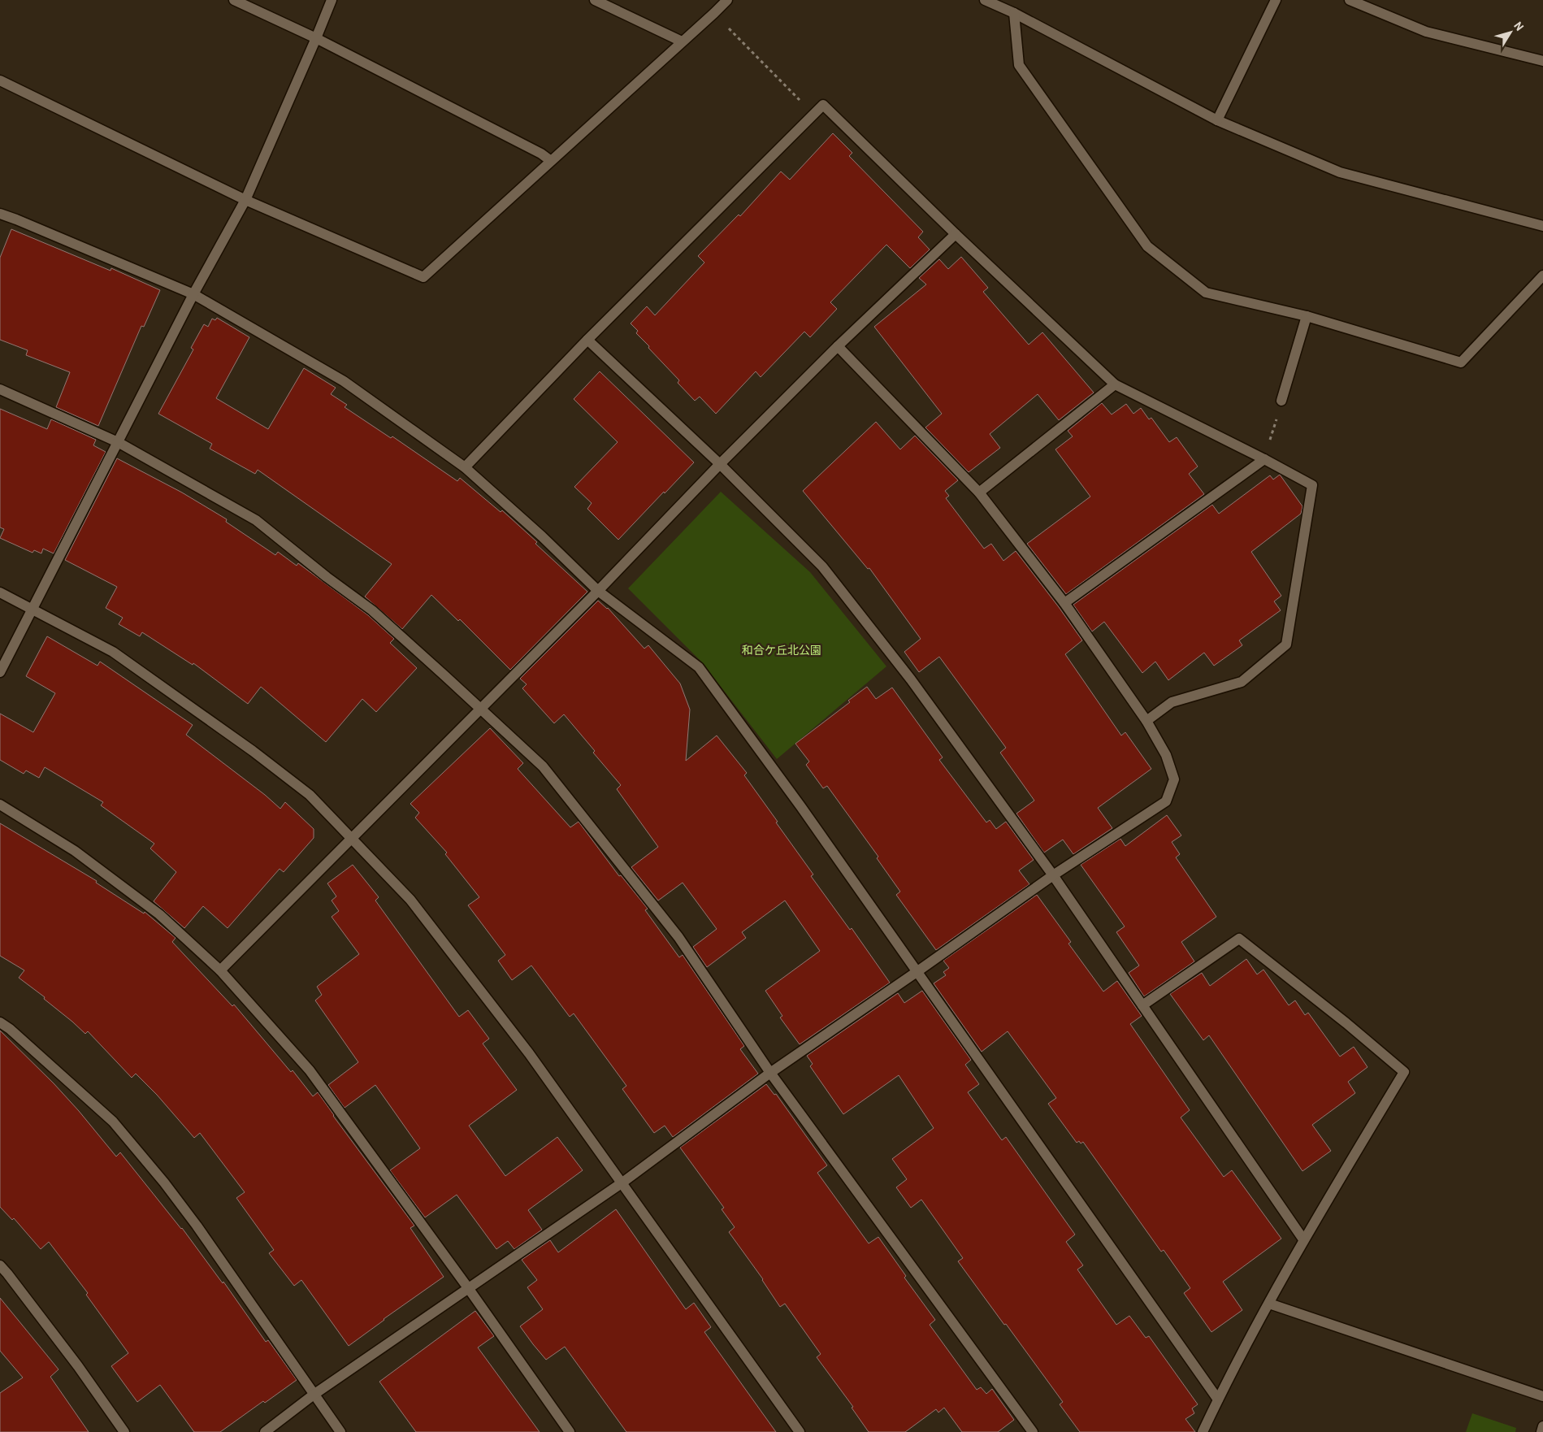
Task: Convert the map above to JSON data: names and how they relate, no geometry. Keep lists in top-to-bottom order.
{
  "parks": ["和合ケ丘北公園"],
  "north": "top right"
}
